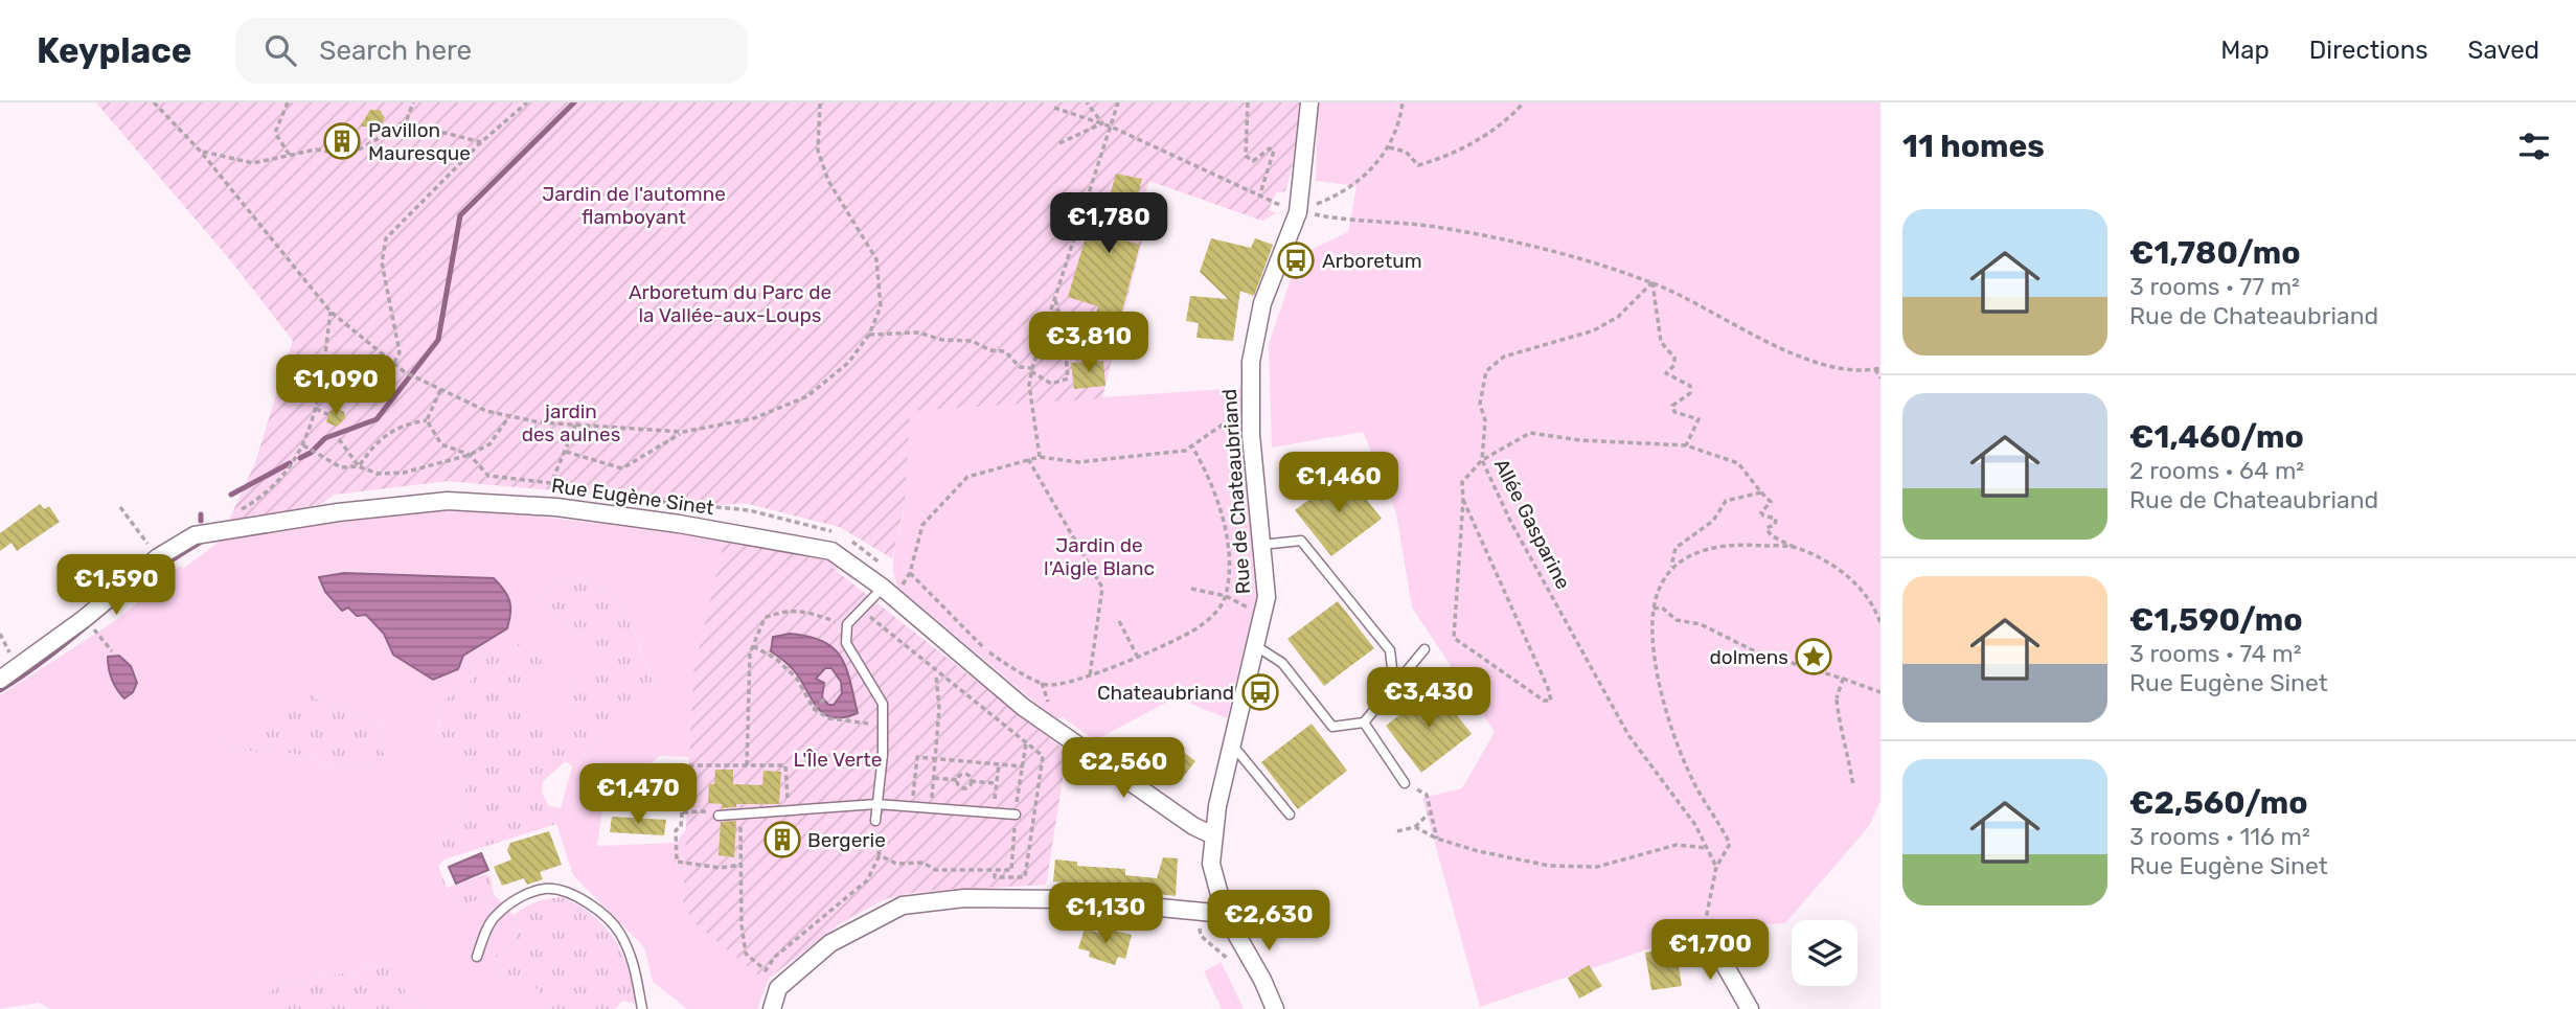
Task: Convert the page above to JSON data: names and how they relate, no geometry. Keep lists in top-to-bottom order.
{
  "streets": {
    "street": ["Rue de Chateaubriand", "Rue Eugène Sinet"],
    "path": ["Allée Gasparine"]
  },
  "crossings": [
    ["Rue de Chateaubriand", "Rue Eugène Sinet"]
  ],
  "parks": [
    "Jardin de l'automne flamboyant",
    "Arboretum du Parc de la Vallée-aux-Loups",
    "jardin des aulnes",
    "Jardin de l’Aigle Blanc",
    "L'Île Verte"
  ],
  "places": {
    "building": ["Pavillon Mauresque", "Bergerie"],
    "bus stop": ["Arboretum", "Chateaubriand"],
    "place": ["dolmens"]
  },
  "page": {
    "header": "Keyplace",
    "search": "Search here",
    "nav": ["Map", "Directions", "Saved"],
    "heading": "11 homes",
    "list": [
      {
        "name": "€1,780/mo",
        "note": "3 rooms · 77 m² · Rue de Chateaubriand"
      },
      {
        "name": "€1,460/mo",
        "note": "2 rooms · 64 m² · Rue de Chateaubriand"
      },
      {
        "name": "€1,590/mo",
        "note": "3 rooms · 74 m² · Rue Eugène Sinet"
      },
      {
        "name": "€2,560/mo",
        "note": "3 rooms · 116 m² · Rue Eugène Sinet"
      }
    ],
    "price": [
      "€1,780",
      "€3,810",
      "€1,090",
      "€1,460",
      "€1,590",
      "€3,430",
      "€2,560",
      "€1,470",
      "€1,130",
      "€2,630",
      "€1,700"
    ]
  }
}
